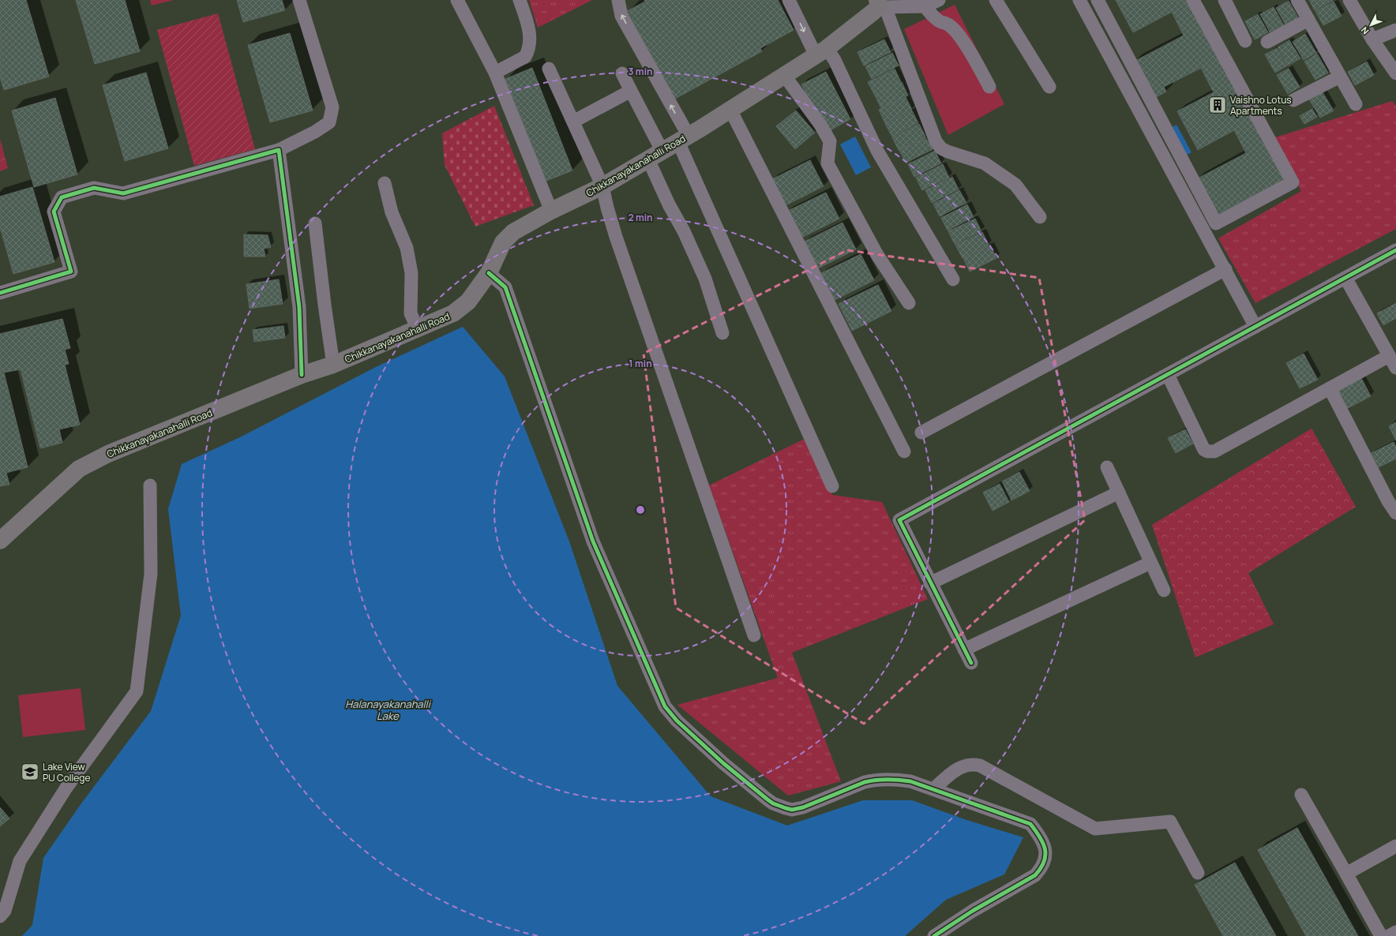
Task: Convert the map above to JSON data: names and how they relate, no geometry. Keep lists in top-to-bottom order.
{
  "streets": {
    "main road": ["Chikkanayakanahalli Road"]
  },
  "water": ["Halanayakanahalli Lake"],
  "places": {
    "building": ["Vaishno Lotus Apartments"],
    "school or university": ["Lake View PU College"]
  },
  "north": "bottom left",
  "rings": ["3 min", "2 min", "1 min"]
}
